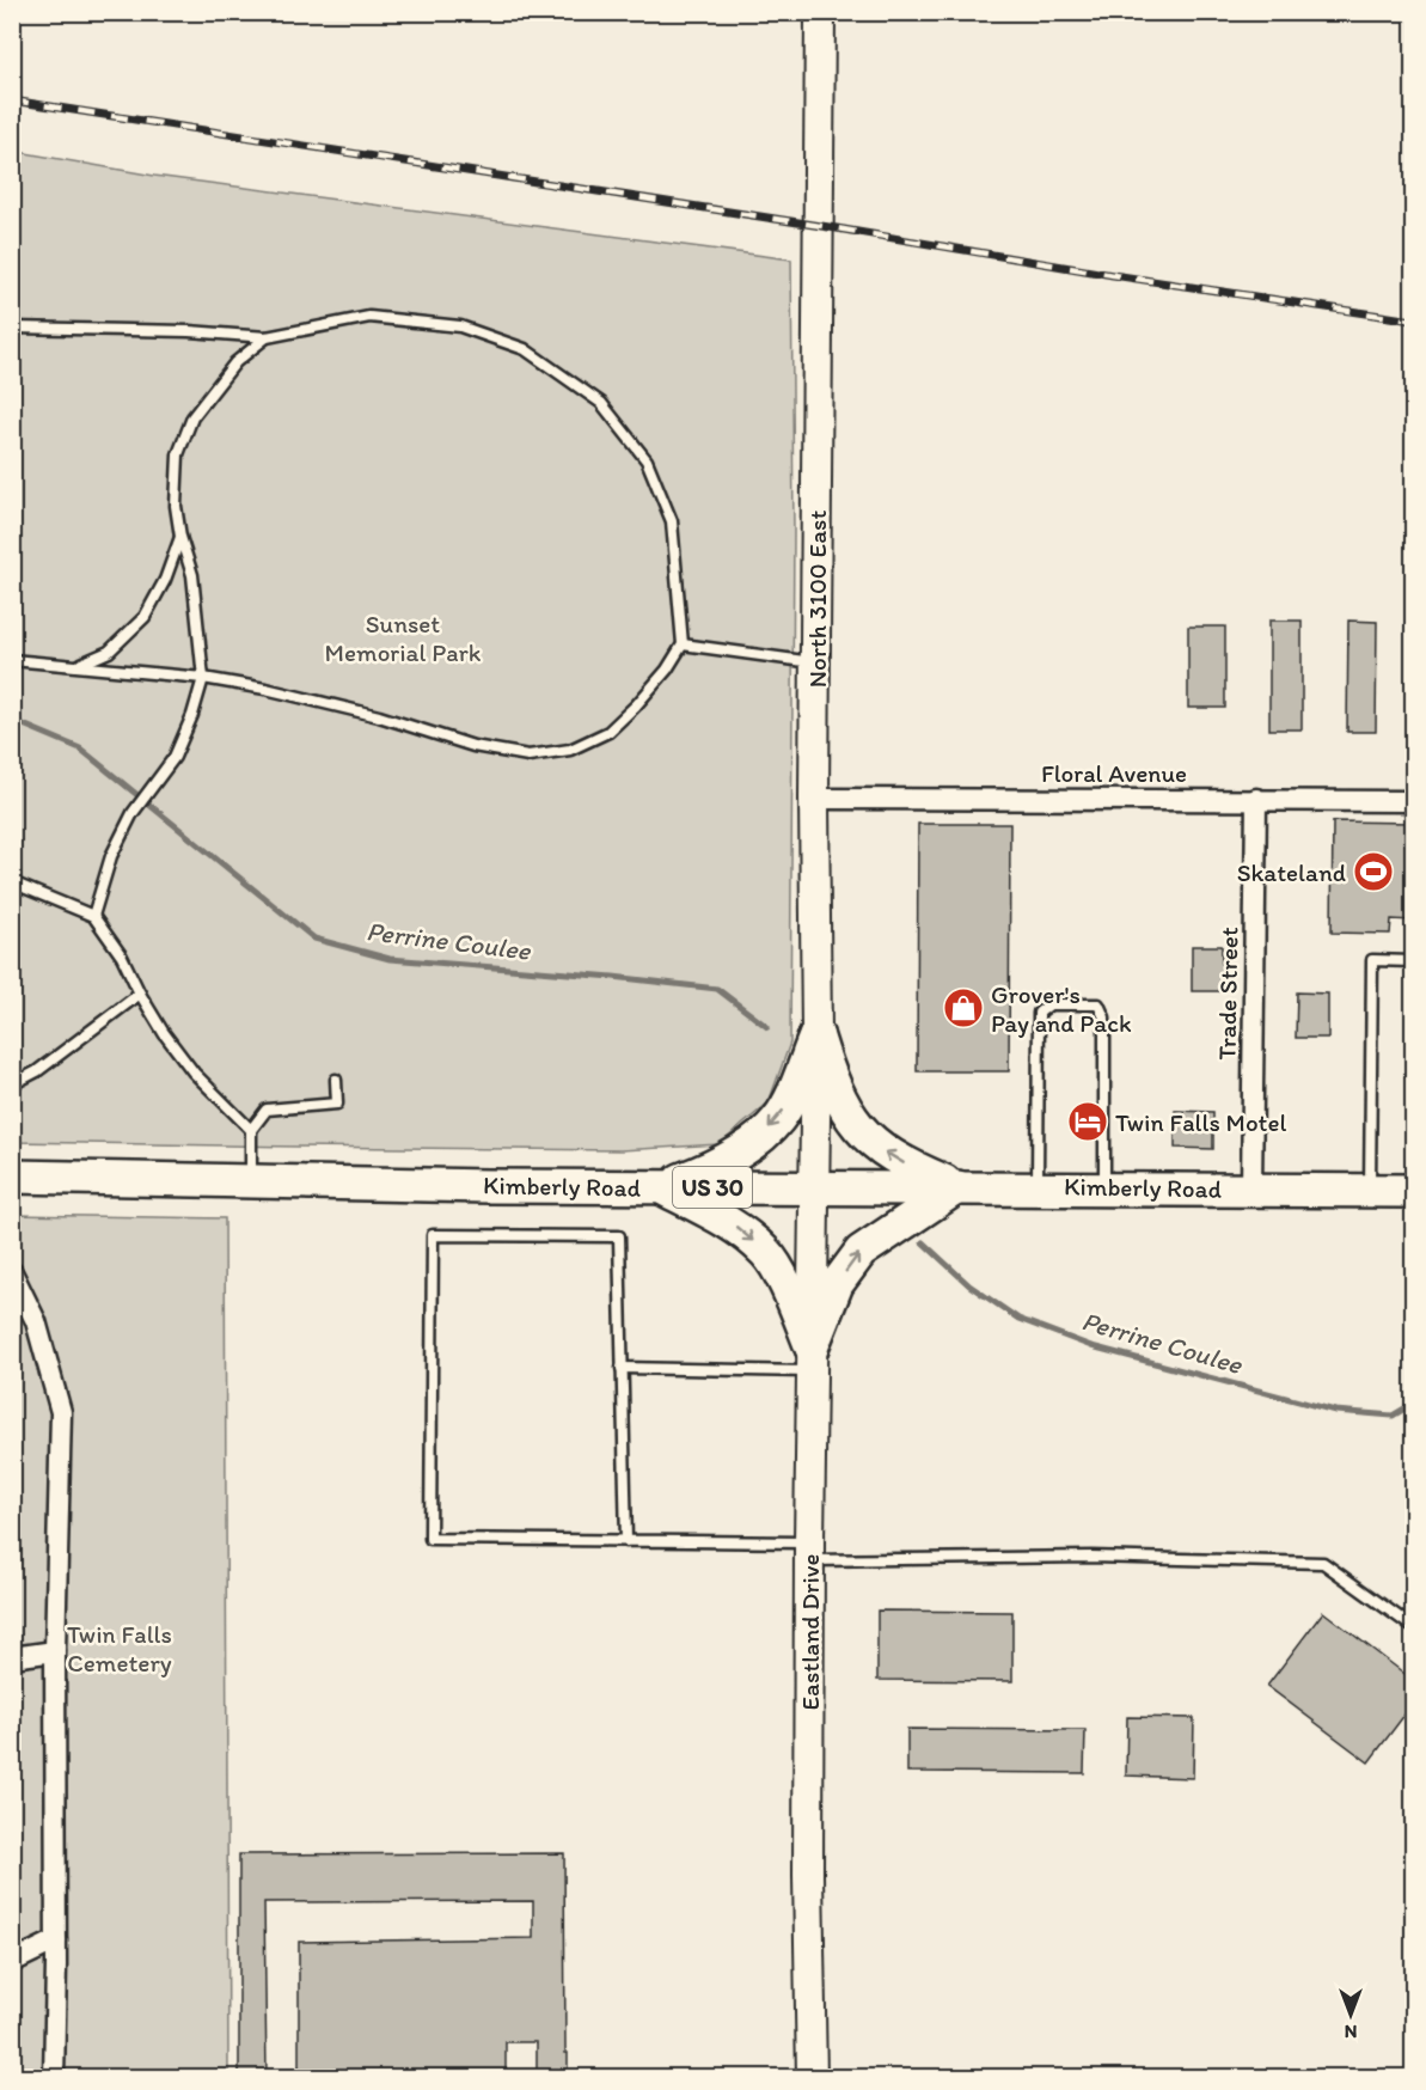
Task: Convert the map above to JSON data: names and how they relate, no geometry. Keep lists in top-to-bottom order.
{
  "streets": {
    "main road": [
      "North 3100 East",
      "Kimberly Road",
      "US 30",
      "Eastland Drive"
    ],
    "street": ["Floral Avenue", "Trade Street"]
  },
  "crossings": [
    ["North 3100 East", "Floral Avenue"],
    ["North 3100 East", "Kimberly Road"],
    ["North 3100 East", "Eastland Drive"],
    ["Floral Avenue", "Trade Street"],
    ["Trade Street", "Kimberly Road"],
    ["Kimberly Road", "Eastland Drive"]
  ],
  "water": ["Perrine Coulee"],
  "parks": ["Sunset Memorial Park", "Twin Falls Cemetery"],
  "places": {
    "sports": ["Skateland"],
    "shop": ["Grover's Pay and Pack"],
    "hotel": ["Twin Falls Motel"]
  },
  "north": "bottom"
}
